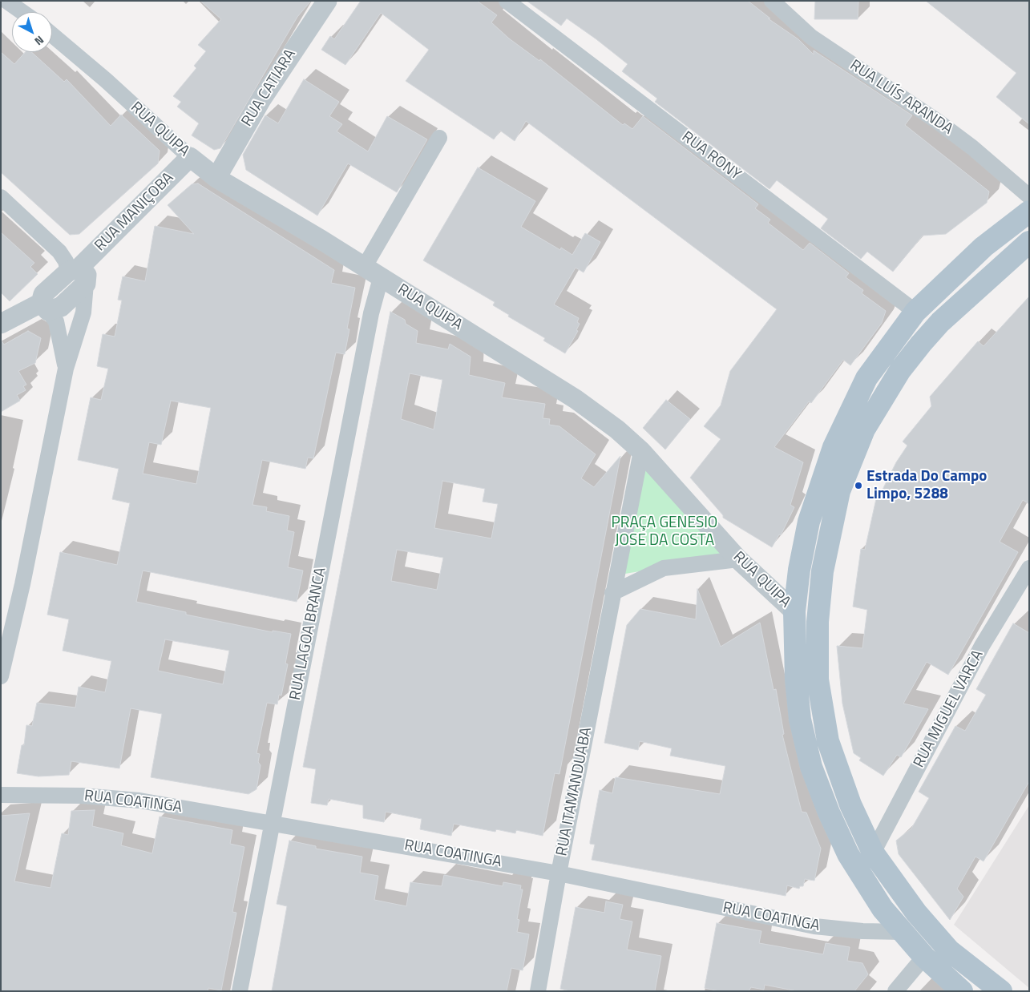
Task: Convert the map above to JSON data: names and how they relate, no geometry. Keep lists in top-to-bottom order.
{
  "streets": {
    "street": [
      "RUA CATIARA",
      "RUA LUÍS ARANDA",
      "RUA QUIPA",
      "RUA RONY",
      "RUA MANIÇOBA",
      "RUA LAGOA BRANCA",
      "RUA MIGUEL VARCA",
      "RUA ITAMANDUABA",
      "RUA COATINGA"
    ]
  },
  "crossings": [
    ["RUA CATIARA", "RUA QUIPA"],
    ["RUA QUIPA", "RUA MANIÇOBA"],
    ["RUA QUIPA", "RUA LAGOA BRANCA"],
    ["RUA QUIPA", "RUA ITAMANDUABA"],
    ["RUA LAGOA BRANCA", "RUA COATINGA"],
    ["RUA ITAMANDUABA", "RUA COATINGA"]
  ],
  "parks": ["PRAÇA GENESIO JOSE DA COSTA"],
  "places": ["Estrada Do Campo Limpo, 5288"],
  "north": "bottom right"
}
